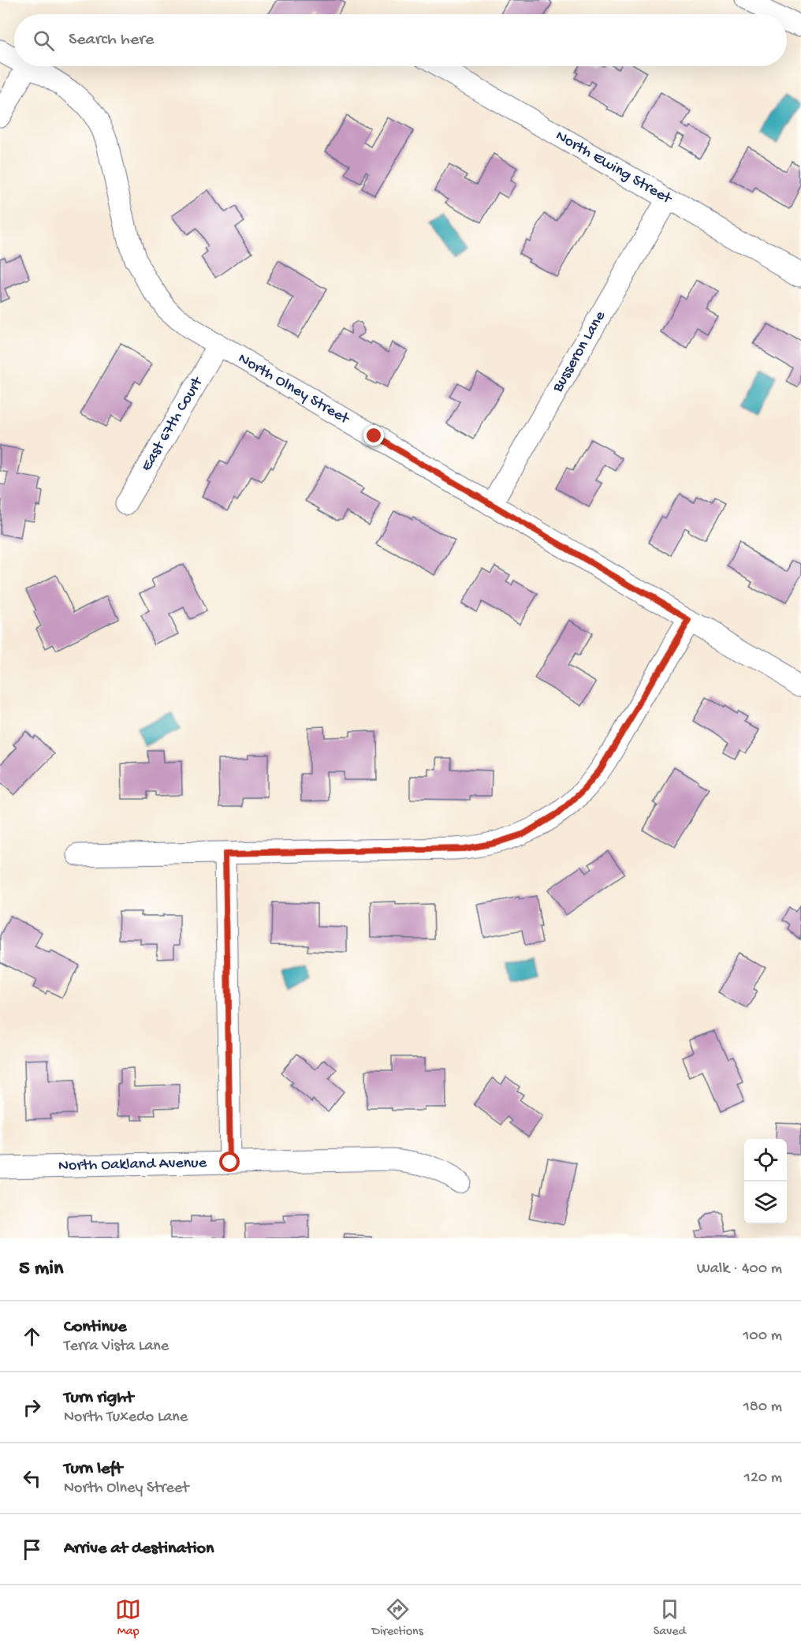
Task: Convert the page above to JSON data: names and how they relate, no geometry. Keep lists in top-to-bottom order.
{
  "streets": {
    "street": [
      "North Ewing Street",
      "Busseron Lane",
      "North Olney Street",
      "East 67th Court",
      "North Oakland Avenue"
    ]
  },
  "crossings": [
    ["North Ewing Street", "Busseron Lane"],
    ["Busseron Lane", "North Olney Street"],
    ["North Olney Street", "East 67th Court"]
  ],
  "page": {
    "search": "Search here",
    "heading": ["5 min", "Walk · 400 m"],
    "list": [
      ["Continue", "Terra Vista Lane", "100 m"],
      ["Turn right", "North Tuxedo Lane", "180 m"],
      ["Turn left", "North Olney Street", "120 m"],
      "Arrive at destination"
    ],
    "nav": ["Map", "Directions", "Saved"]
  }
}
